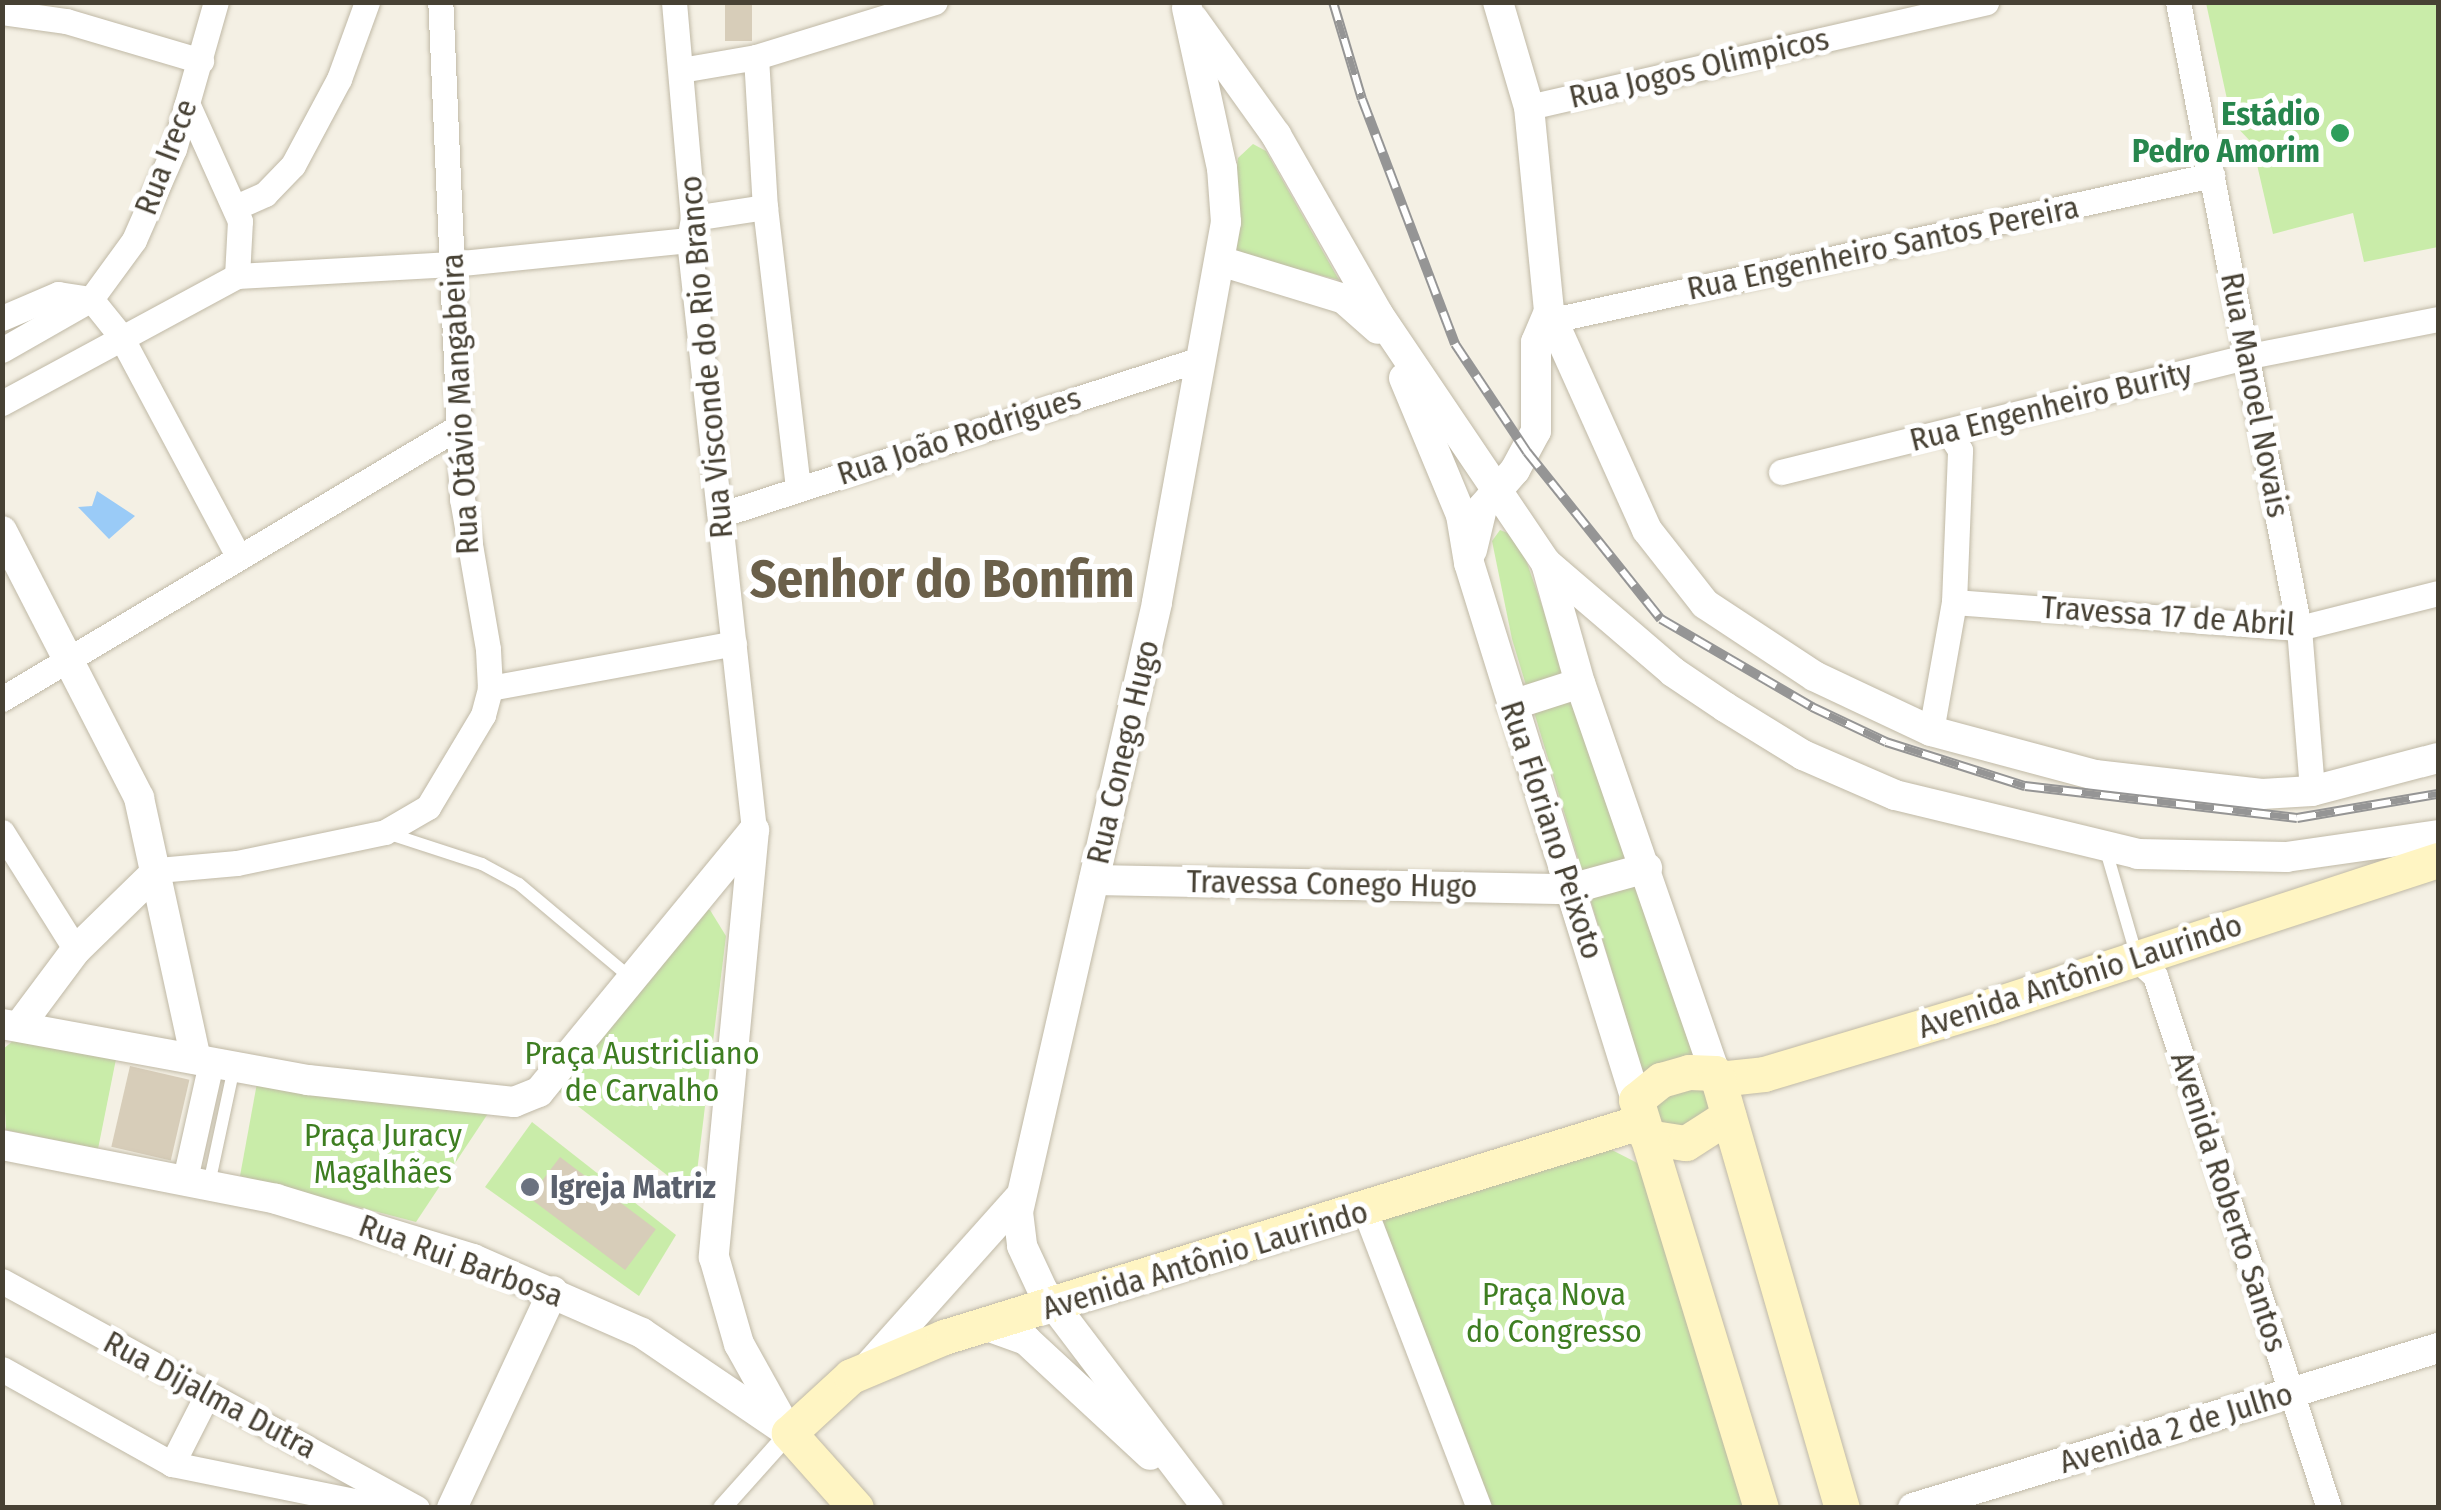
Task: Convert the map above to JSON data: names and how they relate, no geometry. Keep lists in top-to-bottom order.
{
  "streets": {
    "main road": ["Rua Floriano Peixoto", "Avenida Antônio Laurindo", "Rua Rui Barbosa"],
    "street": [
      "Rua Jogos Olimpicos",
      "Rua Irece",
      "Rua Engenheiro Santos Pereira",
      "Rua Visconde do Rio Branco",
      "Rua Manoel Novais",
      "Rua Otávio Mangabeira",
      "Rua Engenheiro Burity",
      "Rua João Rodrigues",
      "Travessa 17 de Abril",
      "Rua Conego Hugo",
      "Travessa Conego Hugo",
      "Avenida Roberto Santos",
      "Rua Dijalma Dutra",
      "Avenida 2 de Julho"
    ]
  },
  "crossings": [
    ["Rua Engenheiro Santos Pereira", "Rua Manoel Novais"],
    ["Rua Visconde do Rio Branco", "Rua João Rodrigues"],
    ["Rua Manoel Novais", "Rua Engenheiro Burity"],
    ["Rua Manoel Novais", "Travessa 17 de Abril"],
    ["Rua João Rodrigues", "Rua Conego Hugo"],
    ["Rua Conego Hugo", "Rua Floriano Peixoto"],
    ["Rua Conego Hugo", "Travessa Conego Hugo"],
    ["Rua Floriano Peixoto", "Travessa Conego Hugo"],
    ["Rua Floriano Peixoto", "Avenida Antônio Laurindo"],
    ["Avenida Antônio Laurindo", "Avenida Roberto Santos"],
    ["Avenida Antônio Laurindo", "Rua Rui Barbosa"],
    ["Avenida Roberto Santos", "Avenida 2 de Julho"]
  ],
  "districts": ["Senhor do Bonfim"],
  "parks": ["Praça Austricliano de Carvalho", "Praça Juracy Magalhães", "Praça Nova do Congresso"],
  "places": ["Estádio Pedro Amorim", "Igreja Matriz"]
}
